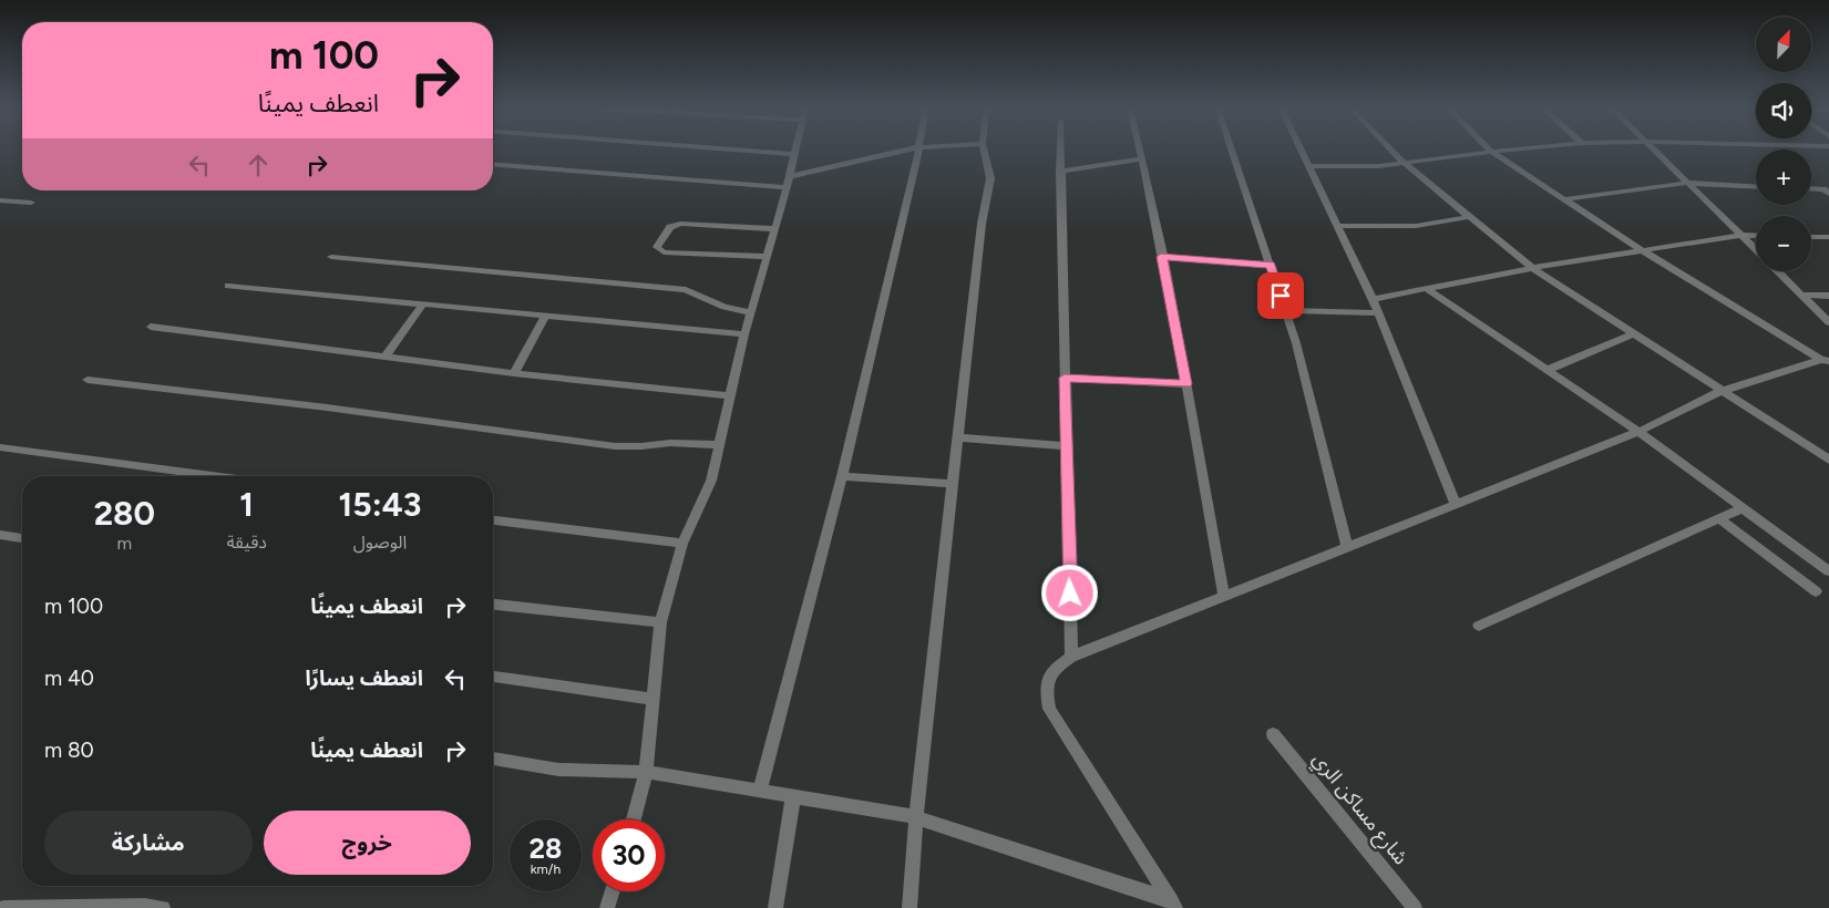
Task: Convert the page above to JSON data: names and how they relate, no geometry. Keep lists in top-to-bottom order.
{
  "streets": {
    "street": ["شارع مساكن الري"]
  },
  "north": "top right",
  "page": {
    "map_buttons": ["+", "−"],
    "turn": ["100 m", "انعطف يمينًا"],
    "eta": [
      "15:43",
      "الوصول",
      "1",
      "دقيقة",
      "280",
      "m"
    ],
    "list": [
      {
        "name": "انعطف يمينًا",
        "value": "100 m"
      },
      {
        "name": "انعطف يسارًا",
        "value": "40 m"
      },
      {
        "name": "انعطف يمينًا",
        "value": "80 m"
      }
    ],
    "buttons": ["خروج", "مشاركة"],
    "speed": "28 km/h",
    "limit": "30"
  }
}
